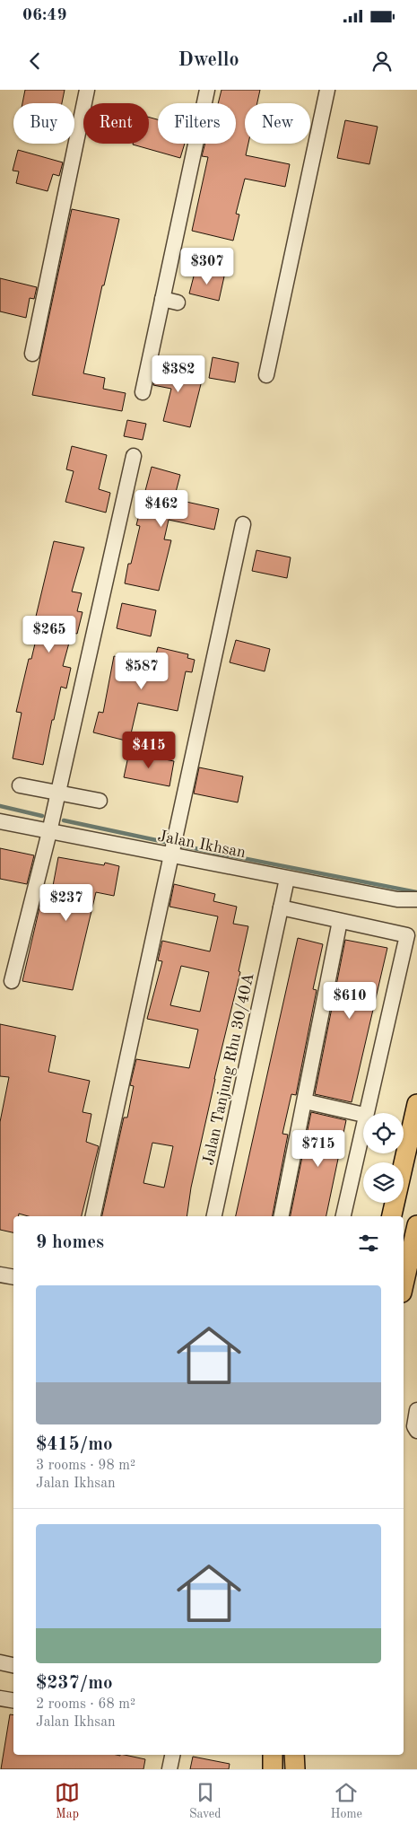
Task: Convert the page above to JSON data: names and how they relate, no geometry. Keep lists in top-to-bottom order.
{
  "streets": {
    "street": ["Jalan Ikhsan", "Jalan Tanjung Rhu 30/40A"]
  },
  "crossings": [
    ["Jalan Ikhsan", "Jalan Tanjung Rhu 30/40A"]
  ],
  "page": {
    "status": "06:49",
    "header": "Dwello",
    "chip": [
      "Buy",
      "Rent",
      "Filters",
      "New"
    ],
    "price": [
      "$307",
      "$382",
      "$462",
      "$265",
      "$587",
      "$415",
      "$237",
      "$610",
      "$715"
    ],
    "heading": "9 homes",
    "list": [
      {
        "name": "$415/mo",
        "note": "3 rooms · 98 m² · Jalan Ikhsan"
      },
      {
        "name": "$237/mo",
        "note": "2 rooms · 68 m² · Jalan Ikhsan"
      }
    ],
    "tabs": ["Map", "Saved", "Home"]
  }
}
